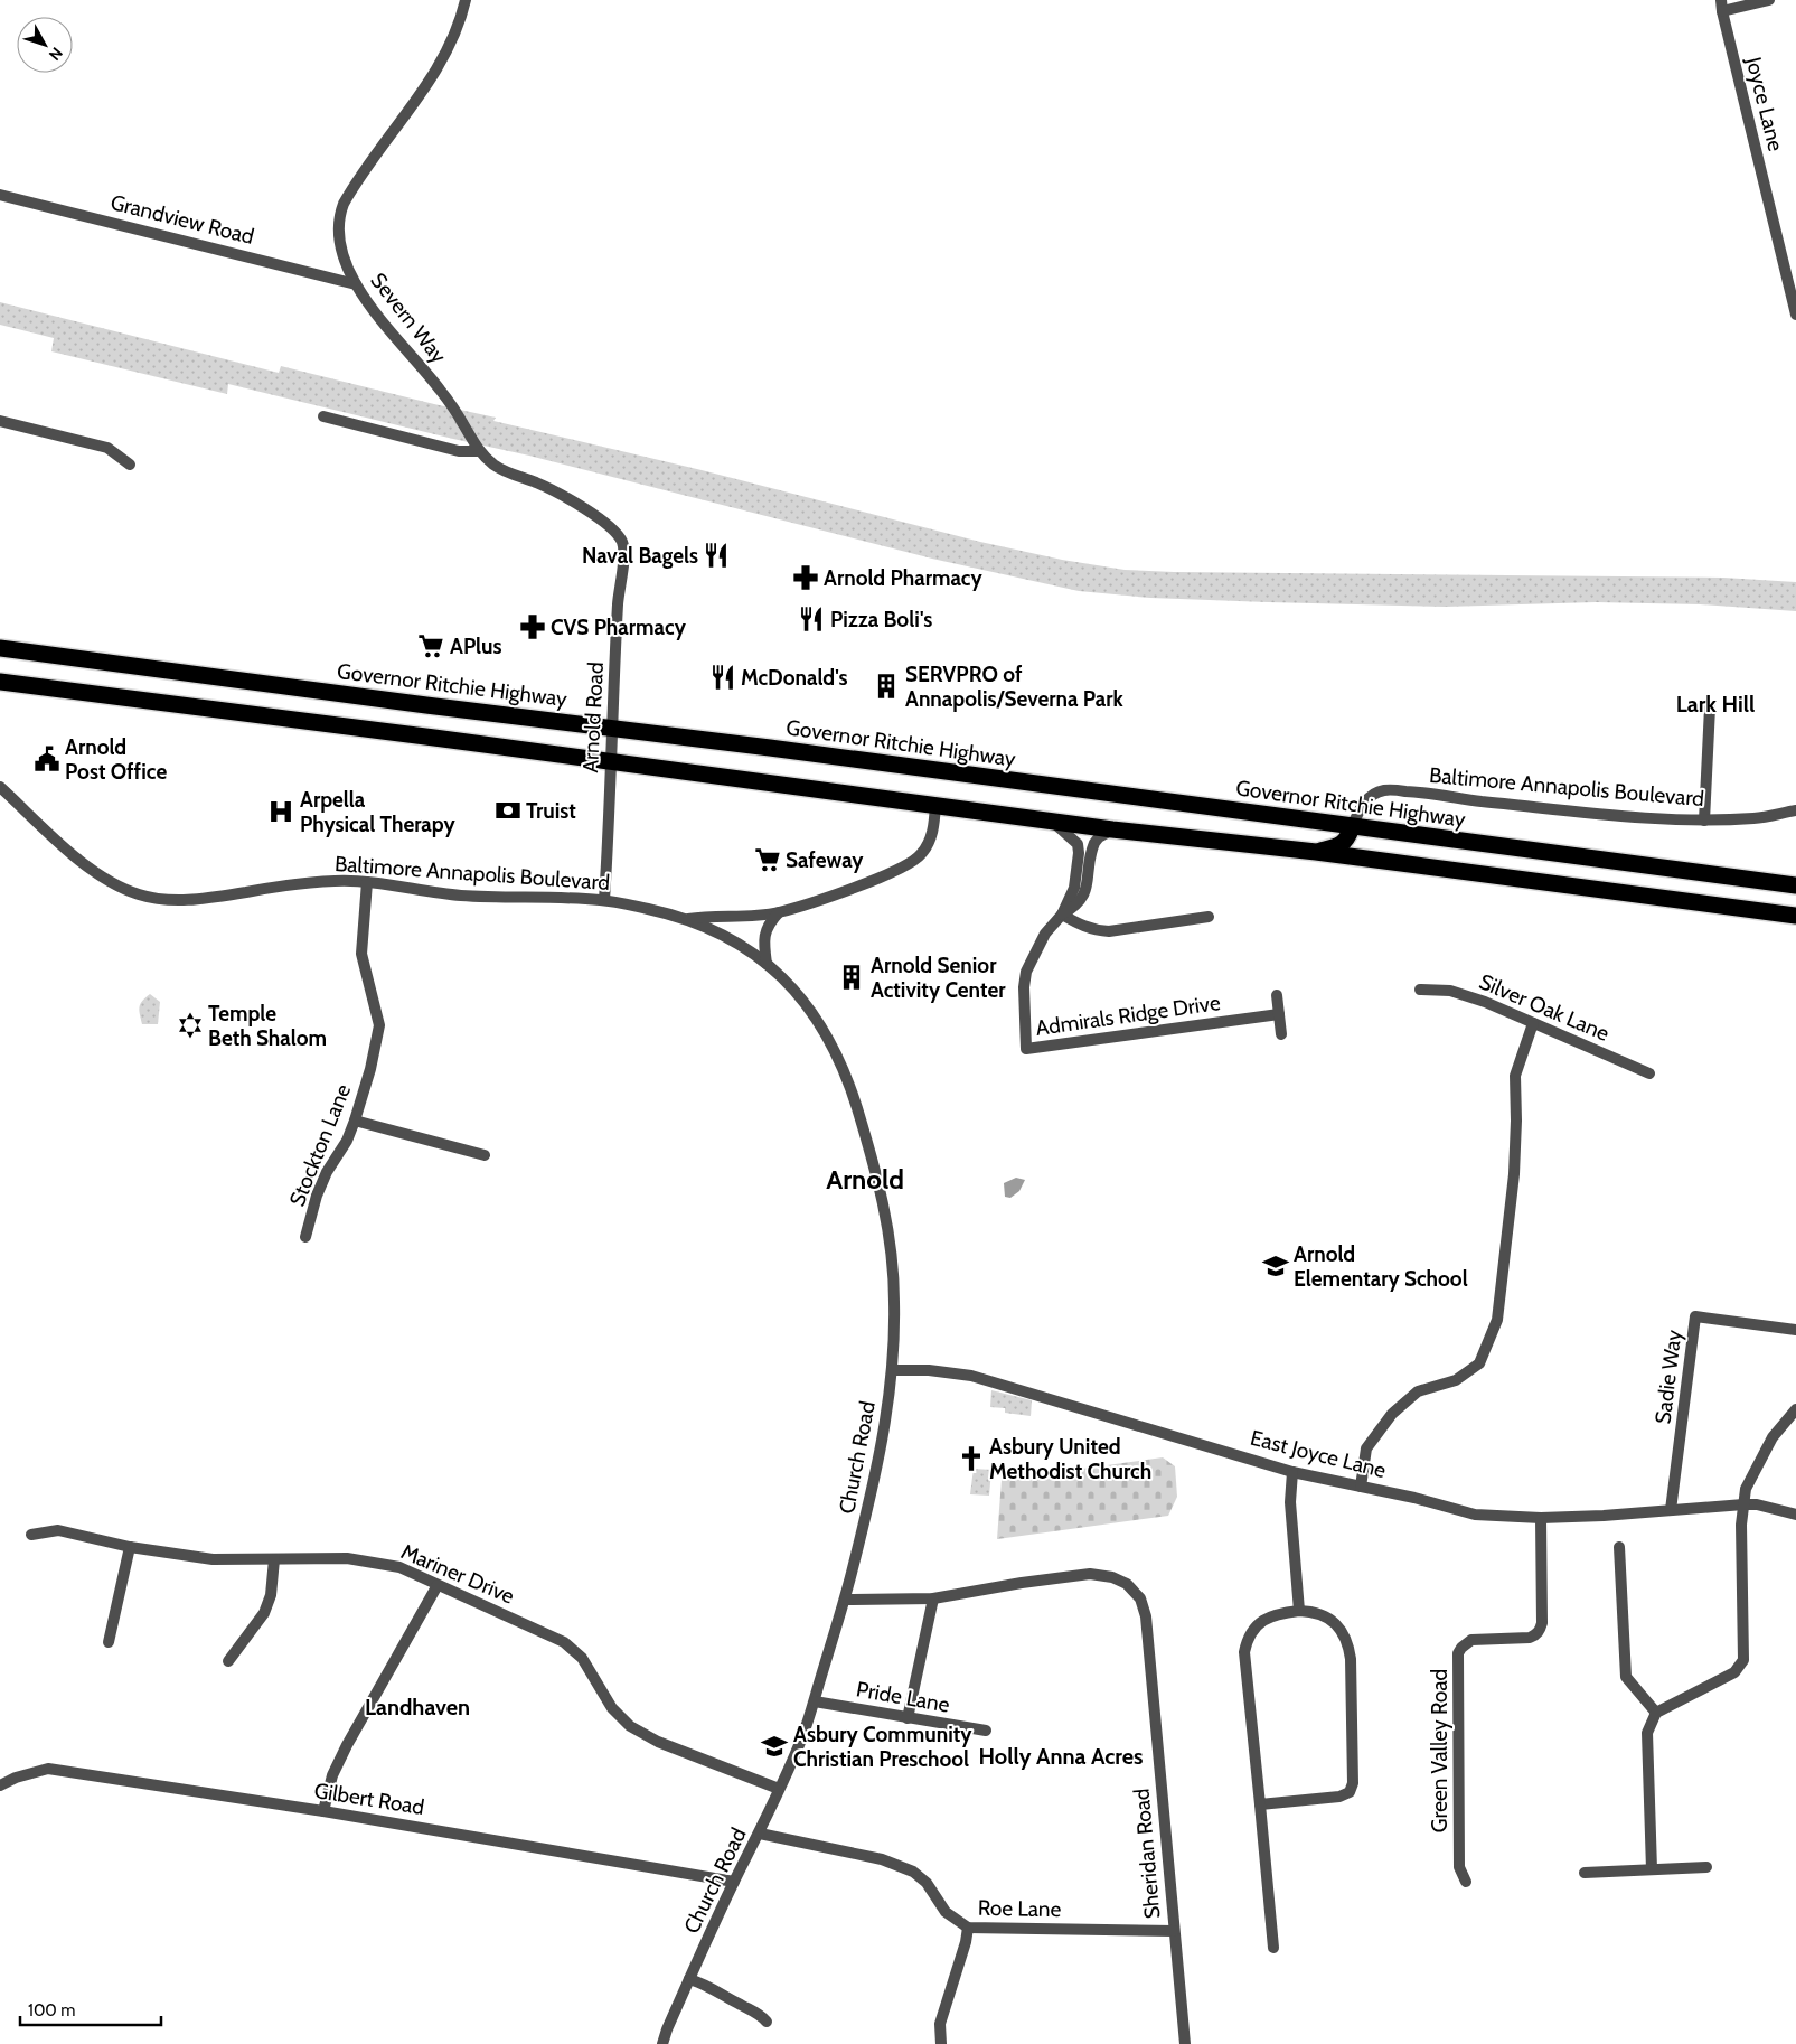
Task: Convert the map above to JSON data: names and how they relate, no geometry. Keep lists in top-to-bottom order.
{
  "streets": {
    "highway": ["Governor Ritchie Highway"],
    "street": [
      "Joyce Lane",
      "Grandview Road",
      "Severn Way",
      "Arnold Road",
      "Baltimore Annapolis Boulevard",
      "Silver Oak Lane",
      "Admirals Ridge Drive",
      "Stockton Lane",
      "Sadie Way",
      "East Joyce Lane",
      "Church Road",
      "Mariner Drive",
      "Pride Lane",
      "Green Valley Road",
      "Gilbert Road",
      "Sheridan Road",
      "Roe Lane"
    ]
  },
  "crossings": [
    ["Grandview Road", "Severn Way"],
    ["Severn Way", "Arnold Road"],
    ["Governor Ritchie Highway", "Arnold Road"],
    ["Governor Ritchie Highway", "Baltimore Annapolis Boulevard"],
    ["Arnold Road", "Baltimore Annapolis Boulevard"],
    ["Baltimore Annapolis Boulevard", "Stockton Lane"],
    ["Baltimore Annapolis Boulevard", "Church Road"],
    ["Sadie Way", "East Joyce Lane"],
    ["East Joyce Lane", "Church Road"],
    ["East Joyce Lane", "Green Valley Road"],
    ["Church Road", "Mariner Drive"],
    ["Church Road", "Pride Lane"],
    ["Church Road", "Gilbert Road"],
    ["Church Road", "Sheridan Road"],
    ["Church Road", "Roe Lane"],
    ["Sheridan Road", "Roe Lane"]
  ],
  "districts": [
    "Lark Hill",
    "Arnold",
    "Landhaven",
    "Holly Anna Acres"
  ],
  "places": {
    "restaurant": ["Naval Bagels", "Pizza Boli's", "McDonald's"],
    "pharmacy": ["Arnold Pharmacy", "CVS Pharmacy"],
    "supermarket": ["APlus", "Safeway"],
    "building": ["SERVPRO of Annapolis/Severna Park", "Arnold Senior Activity Center"],
    "public building": ["Arnold Post Office"],
    "bank": ["Truist"],
    "hospital": ["Arpella Physical Therapy"],
    "synagogue": ["Temple Beth Shalom"],
    "school or university": ["Arnold Elementary School", "Asbury Community Christian Preschool"],
    "church": ["Asbury United Methodist Church"]
  },
  "scale_bar": "100 m",
  "north": "bottom right"
}
